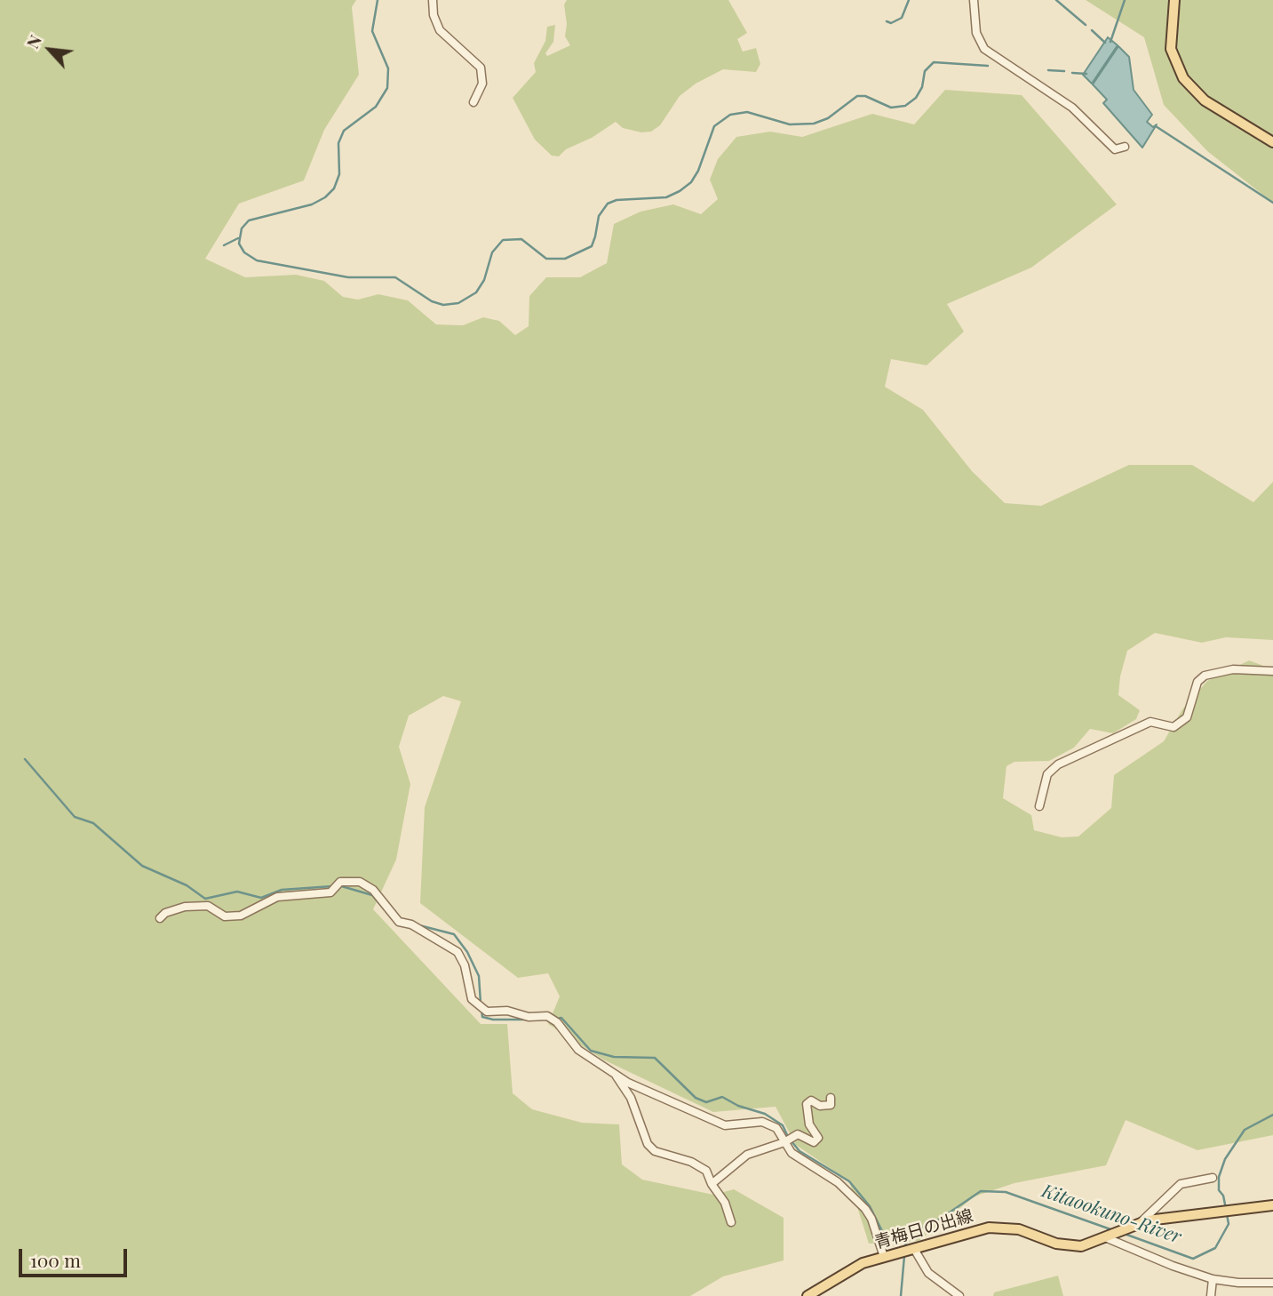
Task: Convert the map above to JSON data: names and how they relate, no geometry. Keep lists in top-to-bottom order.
{
  "streets": {
    "main road": ["青梅日の出線"]
  },
  "water": ["Kitaookuno-River"],
  "scale_bar": "100 m",
  "north": "top left"
}
